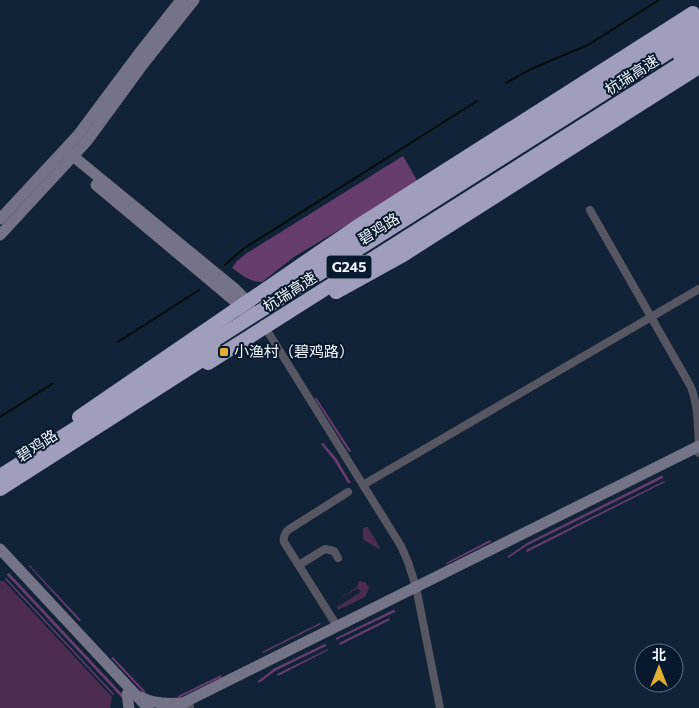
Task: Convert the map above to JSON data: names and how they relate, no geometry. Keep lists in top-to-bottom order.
{
  "streets": {
    "highway": ["杭瑞高速", "碧鸡路", "G245"]
  },
  "places": {
    "transit": ["小渔村（碧鸡路）"]
  },
  "north": "top"
}
